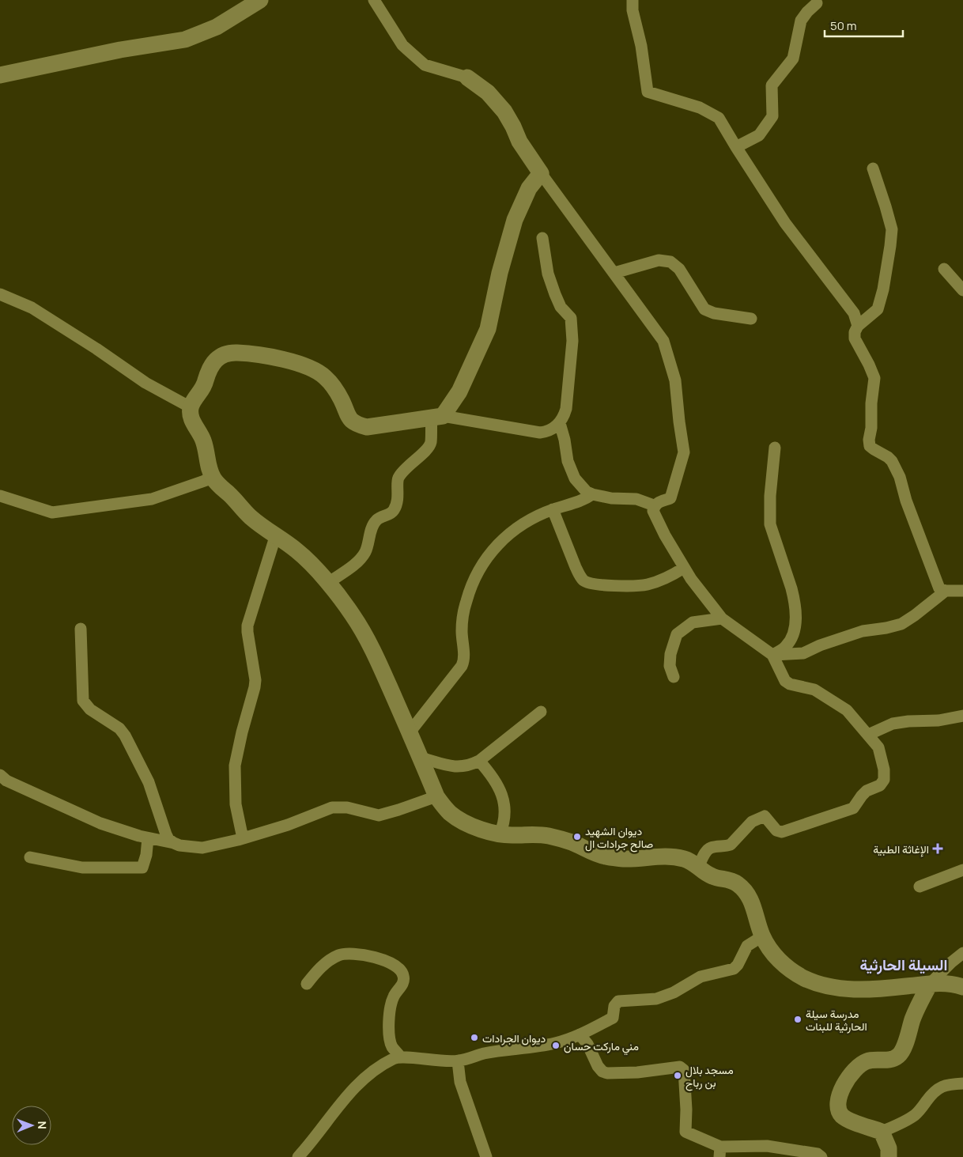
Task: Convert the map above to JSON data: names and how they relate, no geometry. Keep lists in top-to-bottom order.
{
  "districts": ["السيلة الحارثية"],
  "places": {
    "other": [
      "ديوان الشهيد صالح جرادات ال",
      "مدرسة سيلة الحارثية للبنات",
      "ديوان الجرادات",
      "مني ماركت حسان",
      "مسجد بلال بن رباح"
    ],
    "health": ["الإغاثة الطبية"]
  },
  "scale_bar": "50 m",
  "north": "right"
}
